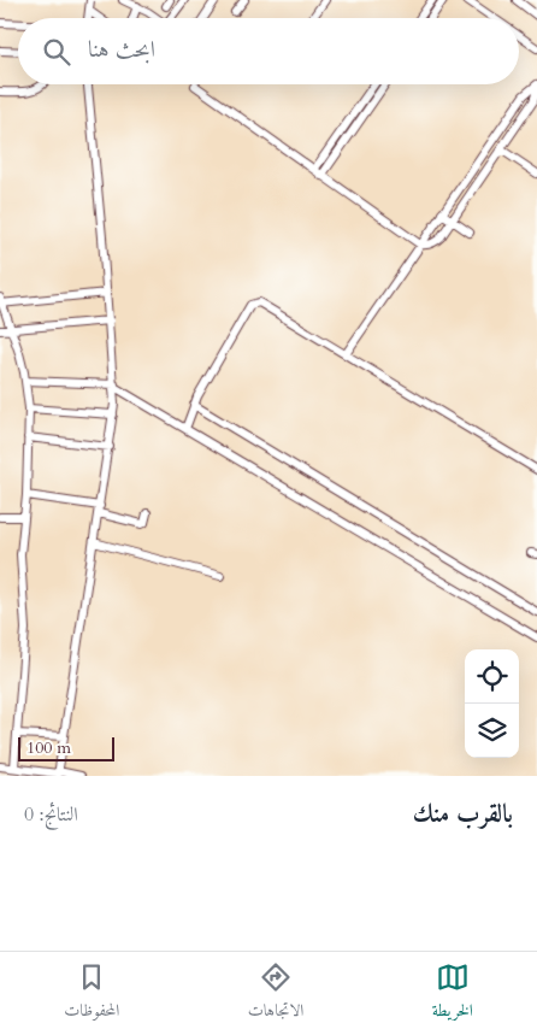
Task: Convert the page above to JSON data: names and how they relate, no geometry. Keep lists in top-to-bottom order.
{
  "scale_bar": "100 m",
  "page": {
    "search": "ابحث هنا",
    "scale": "100 m",
    "heading": ["بالقرب منك", "النتائج: 0"],
    "nav": ["الخريطة", "الاتجاهات", "المحفوظات"]
  }
}
